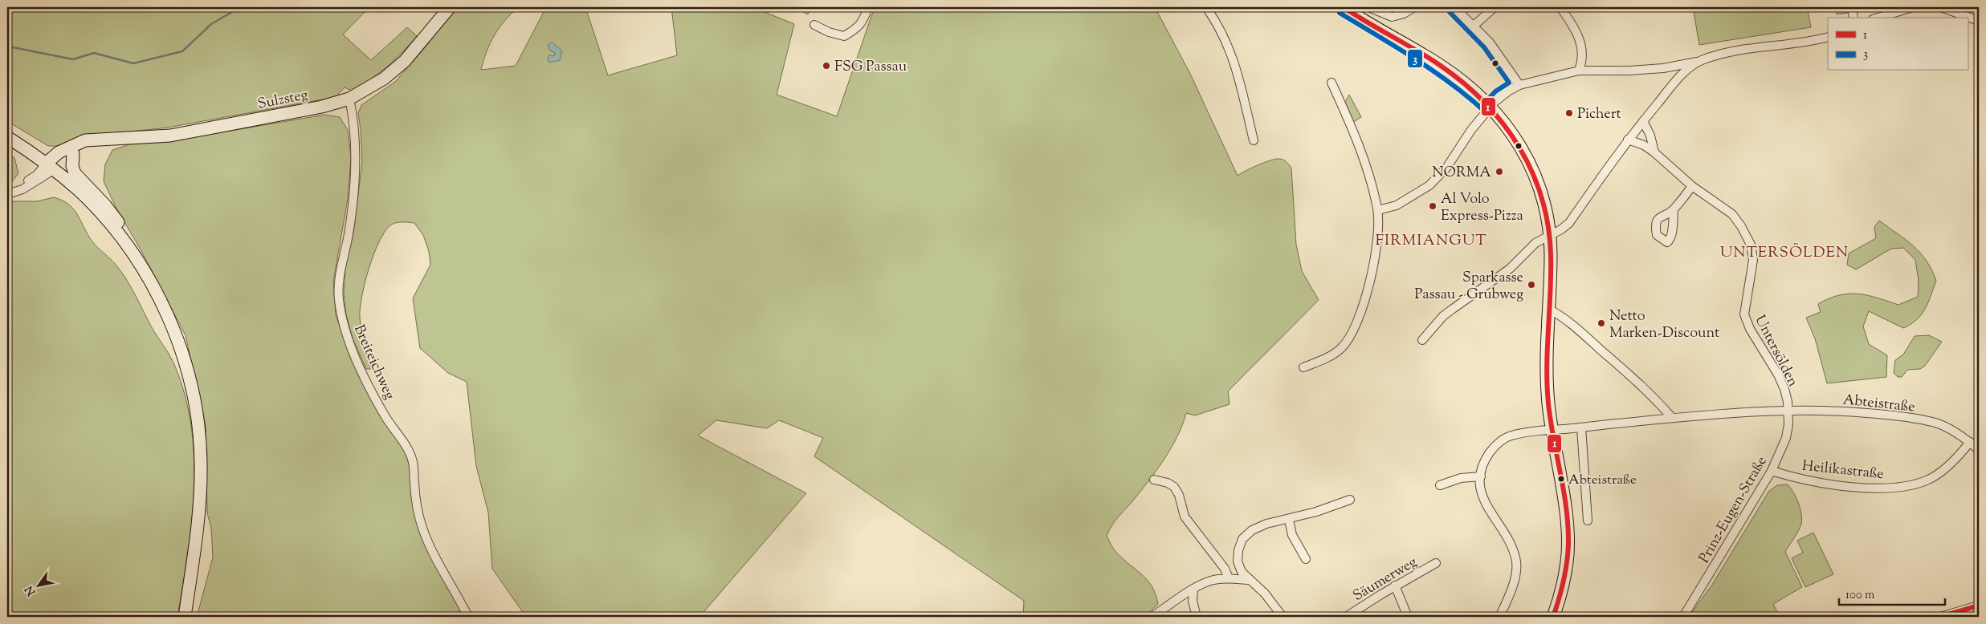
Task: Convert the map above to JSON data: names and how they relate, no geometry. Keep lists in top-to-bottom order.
{
  "streets": {
    "street": [
      "Sulzsteg",
      "Untersölden",
      "Breiteichweg",
      "Abteistraße",
      "Heilikastraße",
      "Prinz-Eugen-Straße",
      "Säumerweg"
    ]
  },
  "crossings": [
    ["Sulzsteg", "Breiteichweg"],
    ["Untersölden", "Abteistraße"],
    ["Untersölden", "Prinz-Eugen-Straße"],
    ["Abteistraße", "Heilikastraße"],
    ["Abteistraße", "Prinz-Eugen-Straße"],
    ["Heilikastraße", "Prinz-Eugen-Straße"]
  ],
  "districts": ["FIRMIANGUT", "UNTERSÖLDEN"],
  "places": [
    "FSG Passau",
    "Pichert",
    "NORMA",
    "Al Volo Express-Pizza",
    "Sparkasse Passau - Grubweg",
    "Netto Marken-Discount",
    "Abteistraße"
  ],
  "lines": ["transit line 1", "transit line 3"],
  "legend": ["1", "3"],
  "scale_bar": "100 m",
  "north": "bottom left"
}
